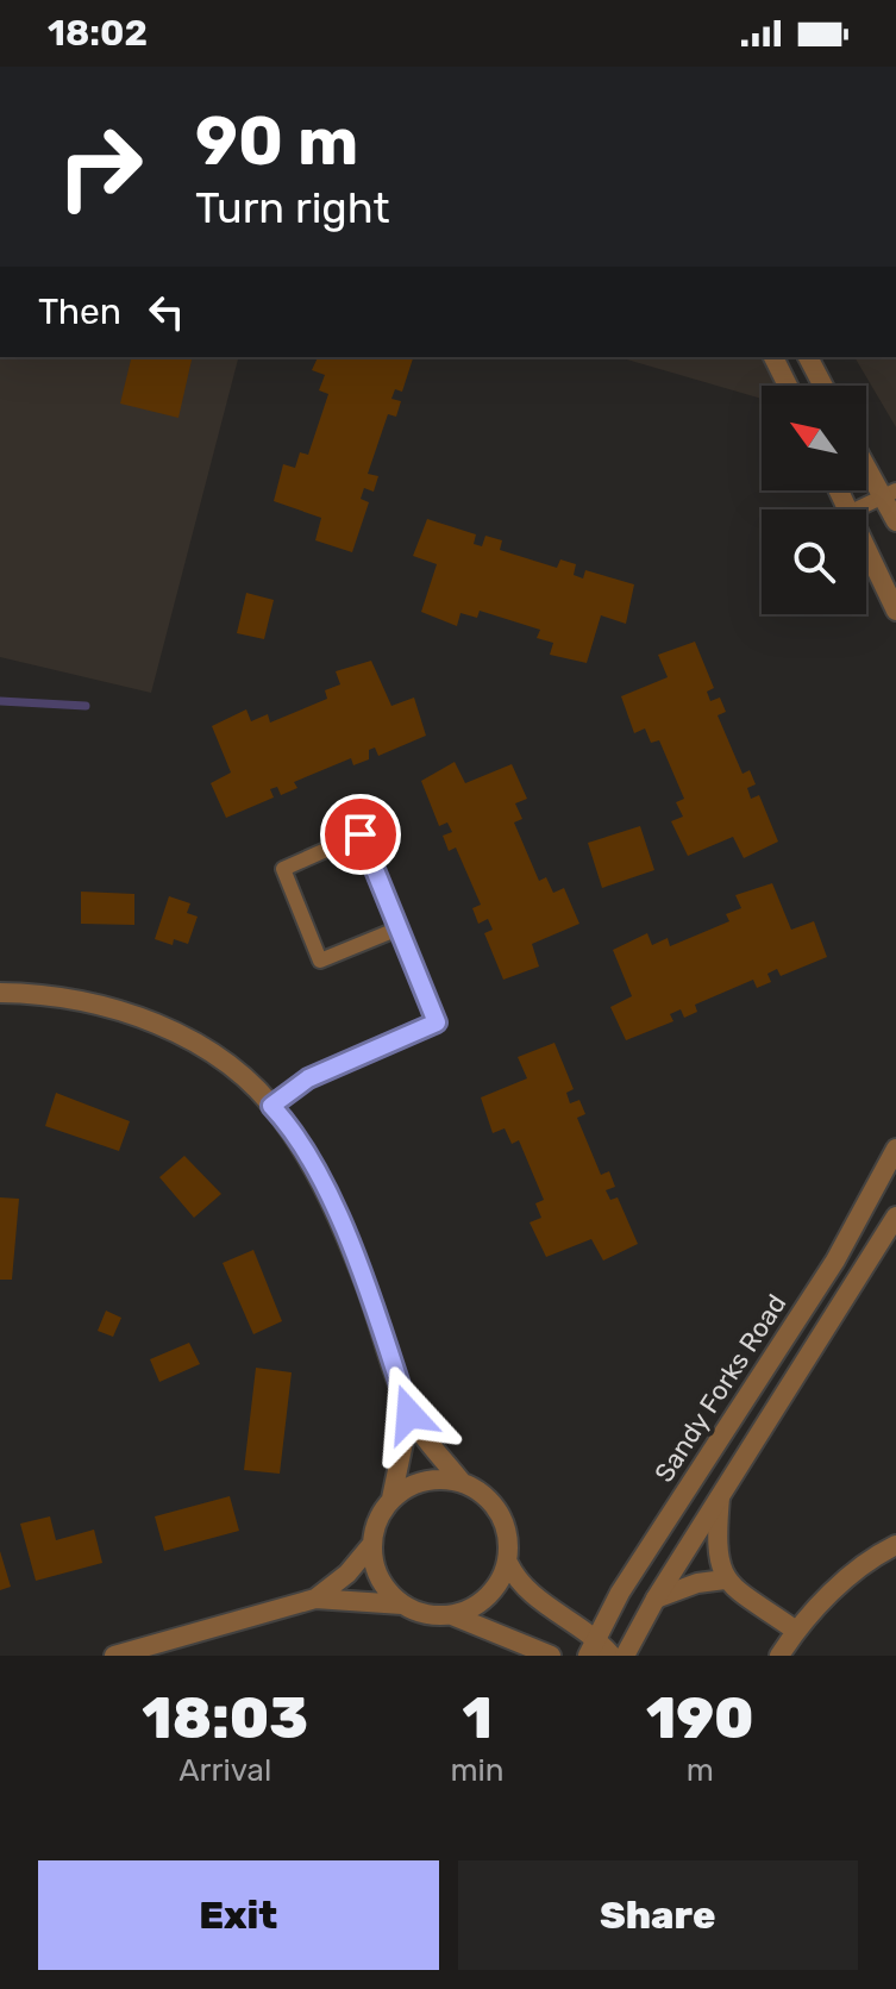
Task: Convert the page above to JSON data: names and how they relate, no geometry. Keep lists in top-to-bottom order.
{
  "streets": {
    "street": ["Sandy Forks Road"]
  },
  "north": "top left",
  "page": {
    "status": "18:02",
    "turn": ["90 m", "Turn right"],
    "then": "Then",
    "eta": [
      "18:03",
      "Arrival",
      "1",
      "min",
      "190",
      "m"
    ],
    "buttons": ["Exit", "Share"]
  }
}
